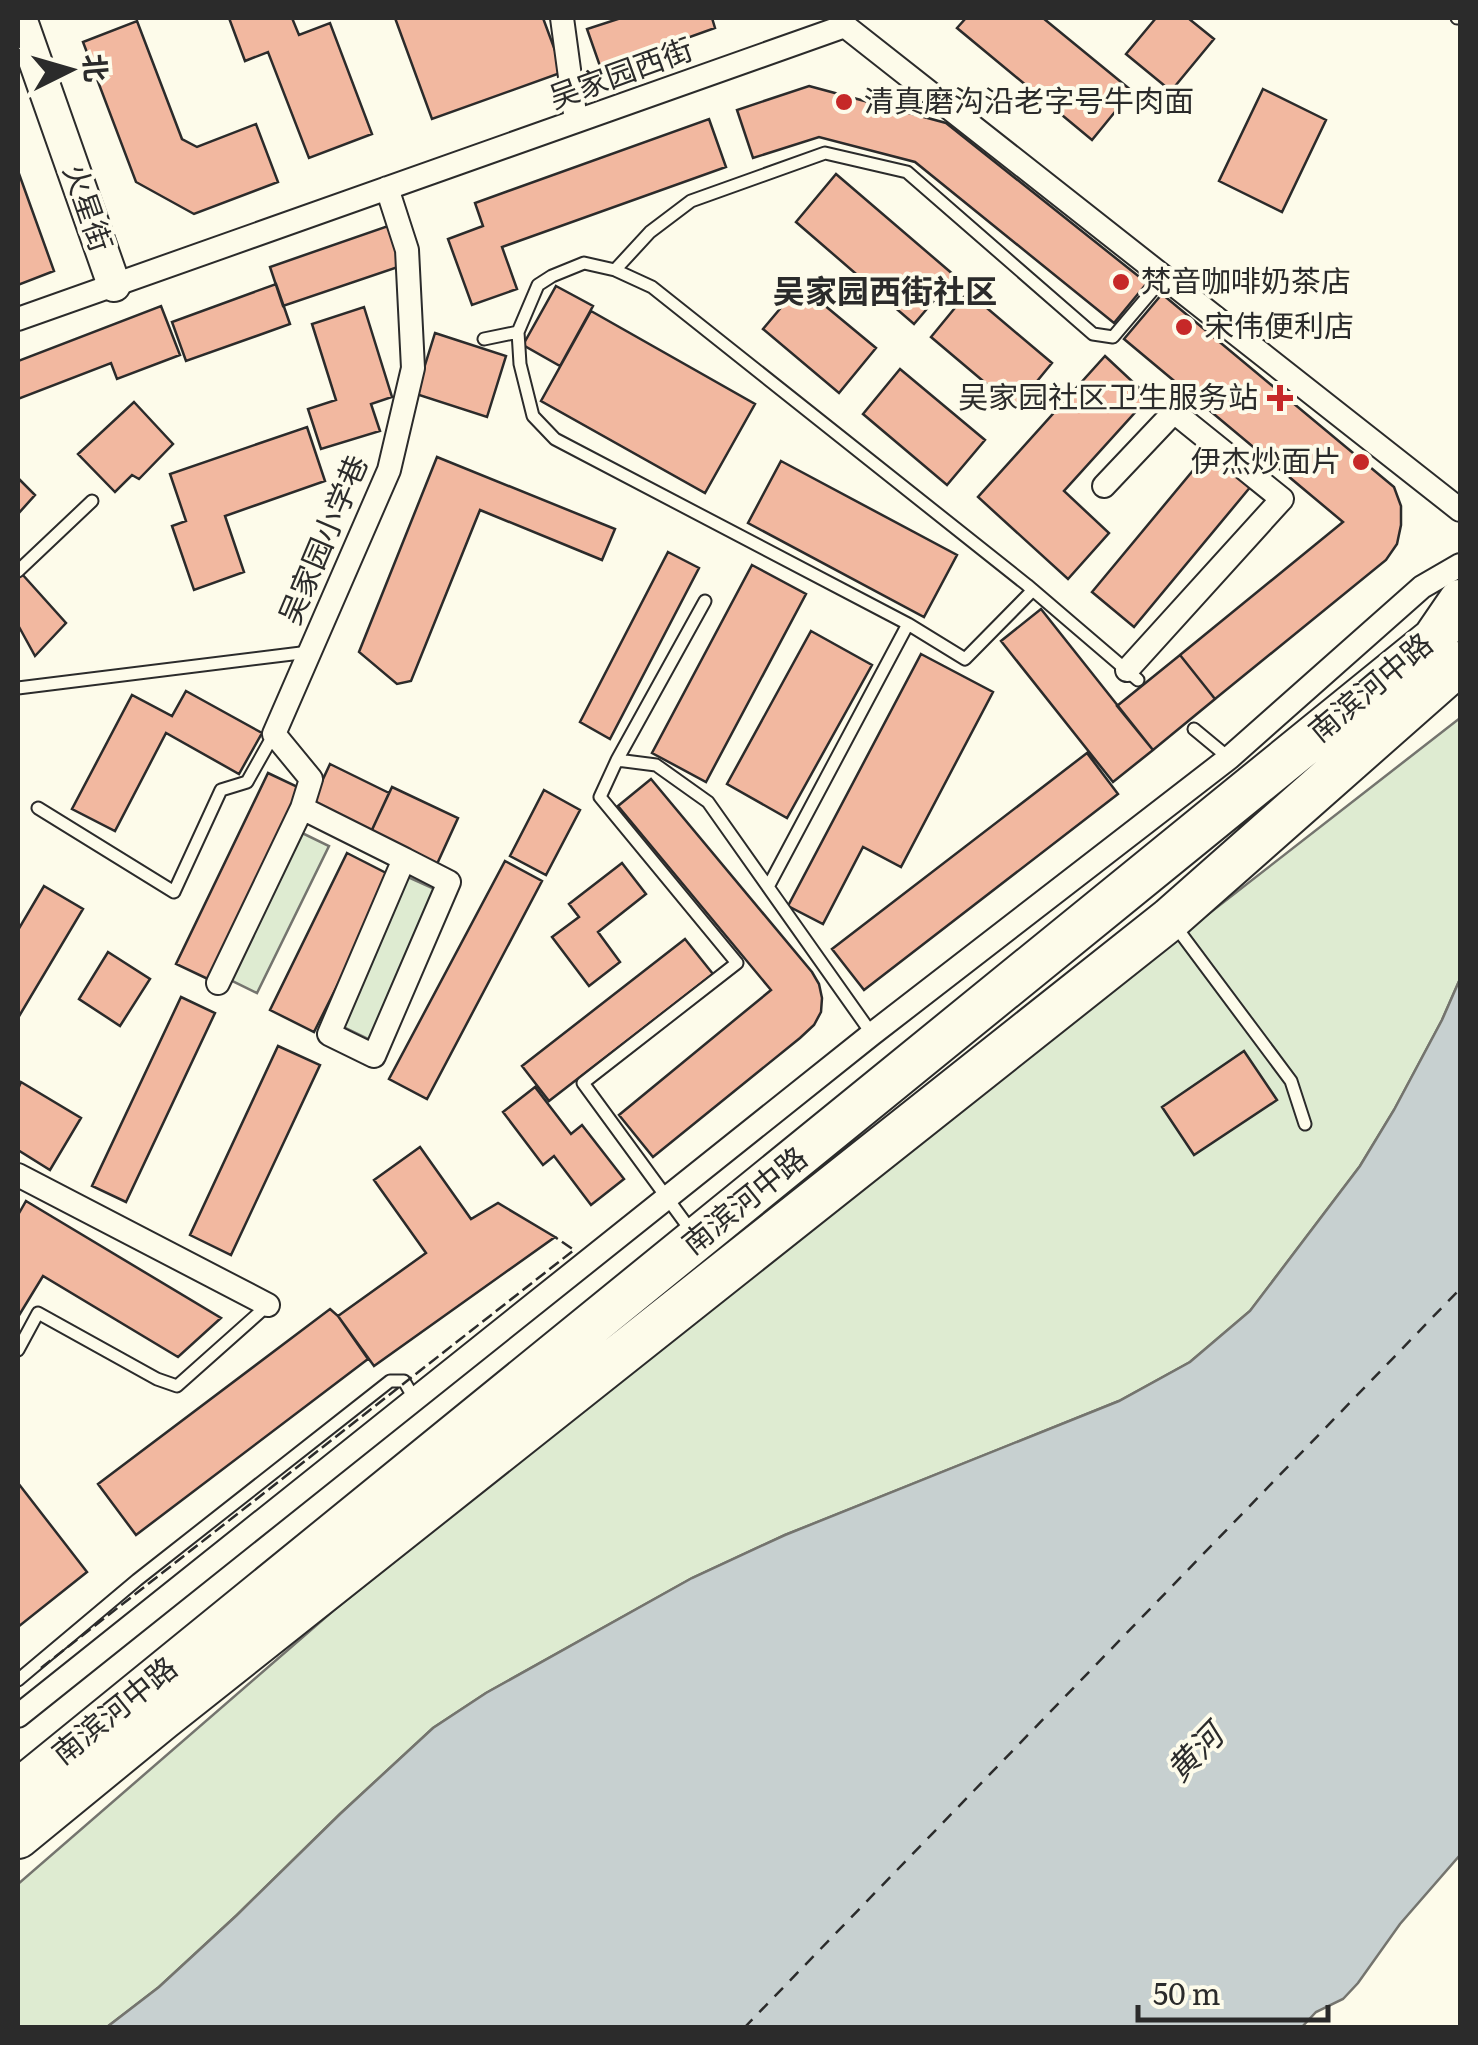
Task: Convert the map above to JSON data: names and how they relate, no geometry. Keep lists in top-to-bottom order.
{
  "streets": {
    "highway": ["南滨河中路"],
    "street": ["吴家园西街", "火星街", "吴家园小学巷"]
  },
  "crossings": [
    ["吴家园西街", "火星街"],
    ["吴家园西街", "吴家园小学巷"]
  ],
  "districts": ["吴家园西街社区"],
  "water": ["黄河"],
  "places": {
    "other": [
      "清真磨沟沿老字号牛肉面",
      "梵音咖啡奶茶店",
      "宋伟便利店",
      "伊杰炒面片"
    ],
    "health": ["吴家园社区卫生服务站"]
  },
  "scale_bar": "50 m",
  "north": "right"
}
